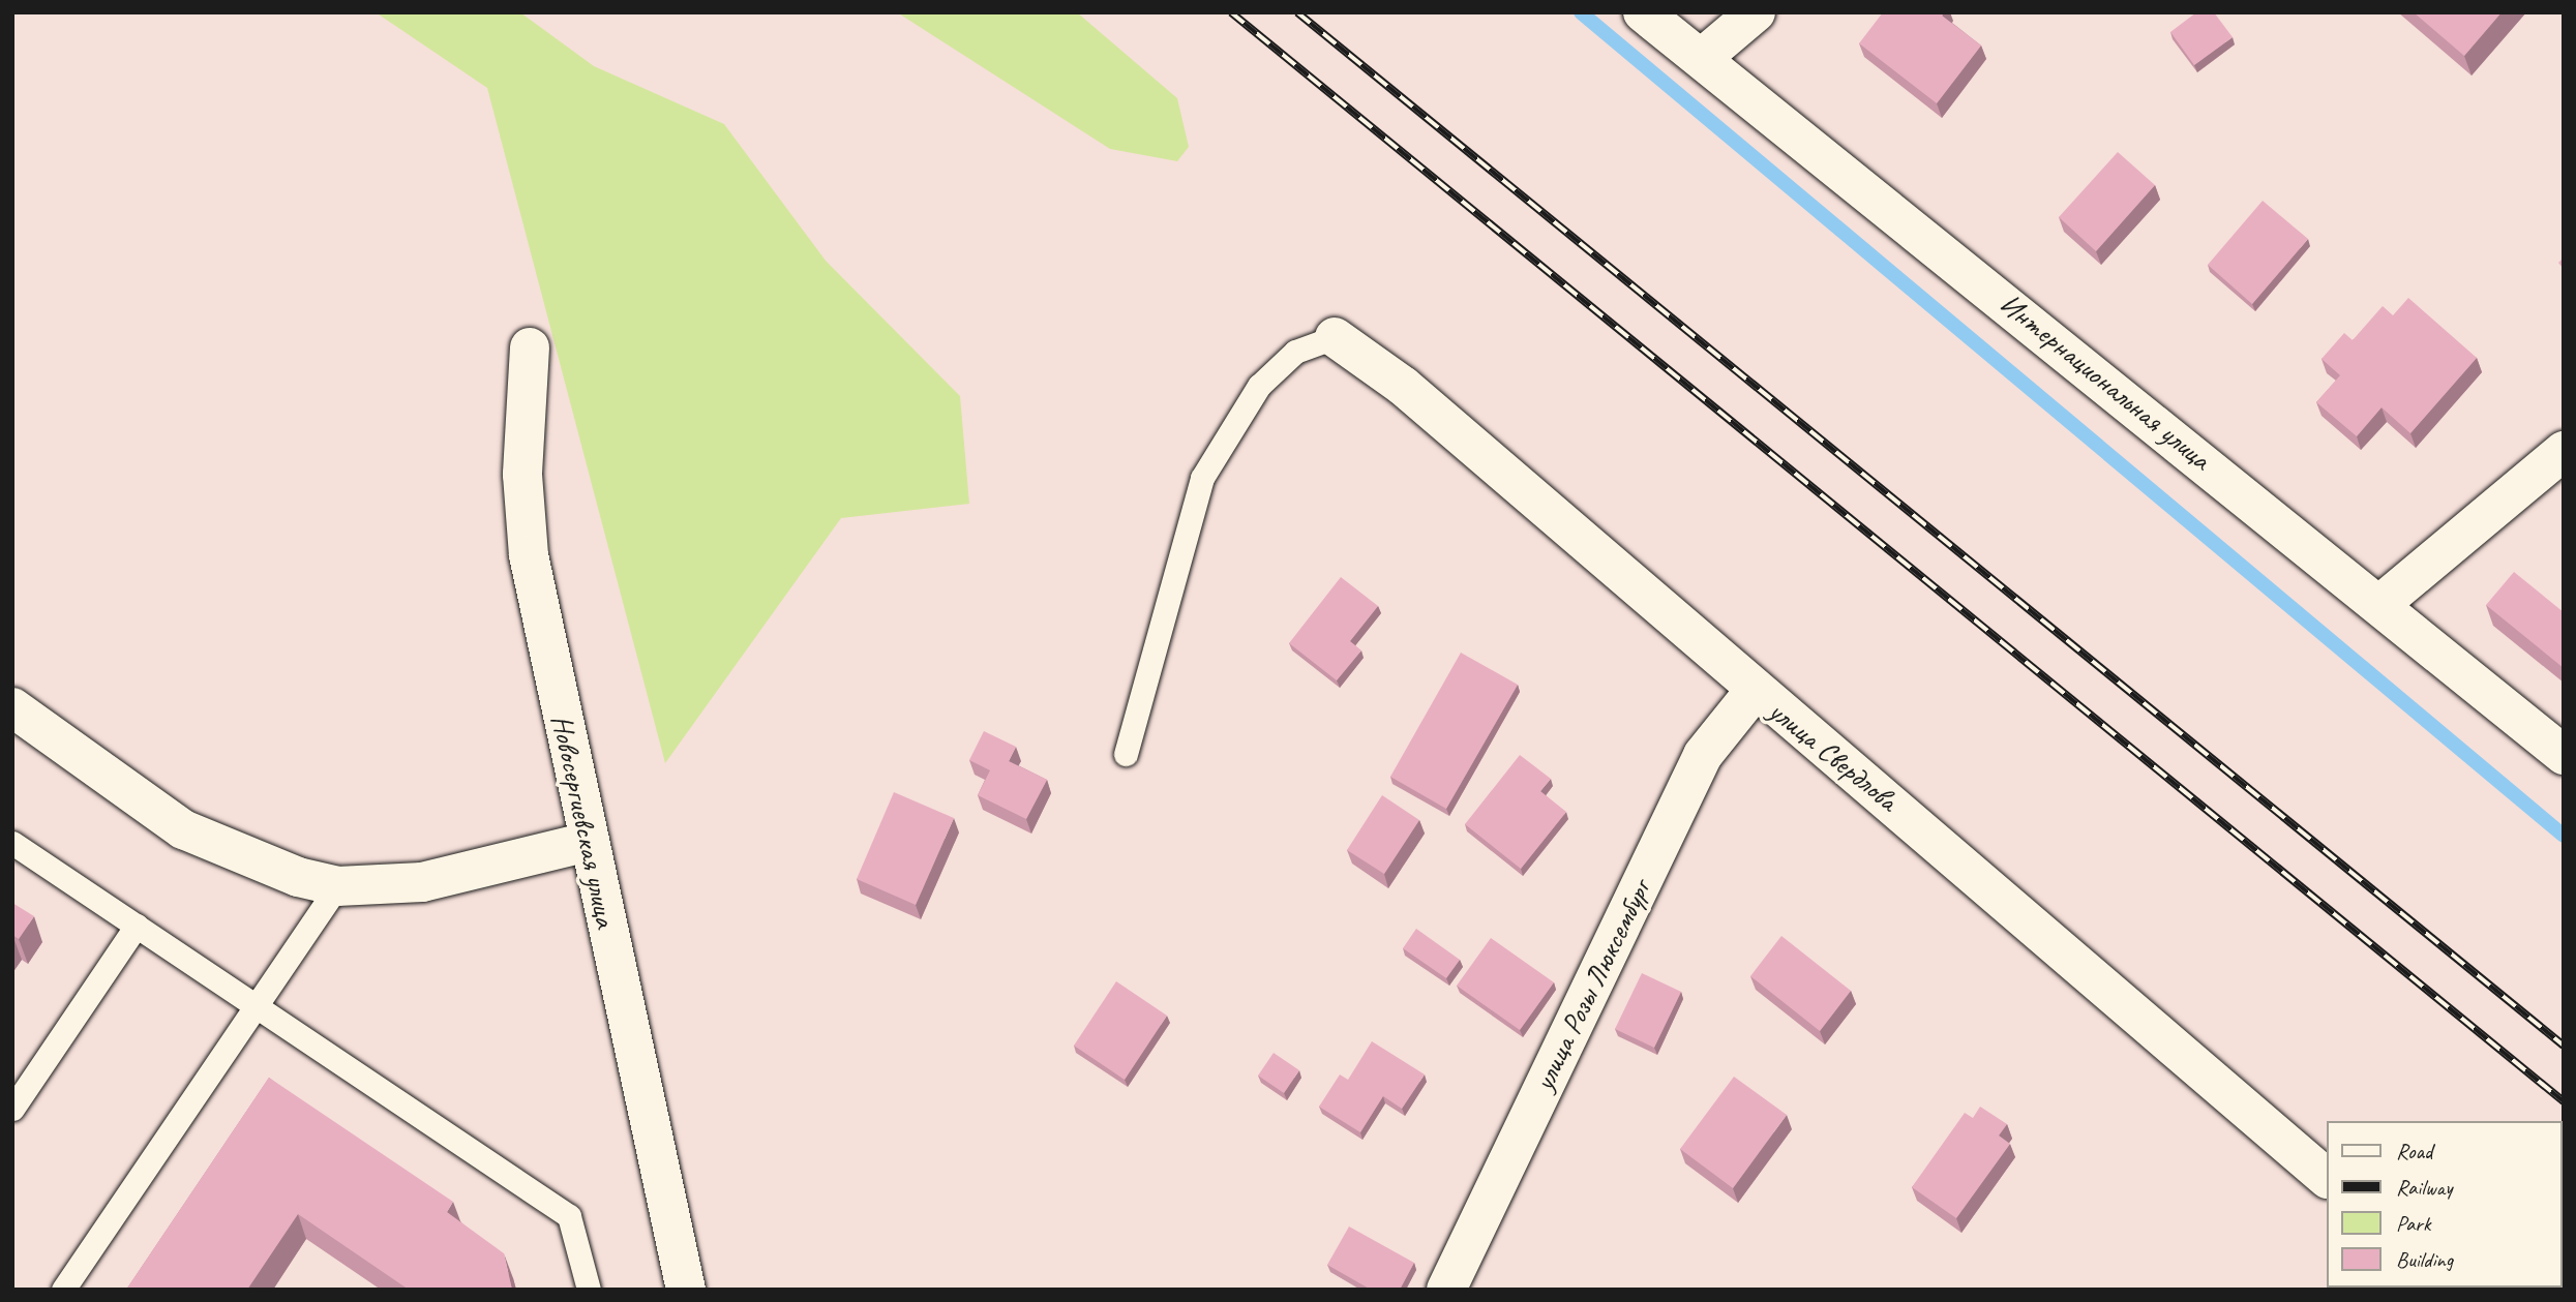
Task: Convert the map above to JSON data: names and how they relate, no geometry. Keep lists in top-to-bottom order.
{
  "streets": {
    "street": [
      "Интернациональная улица",
      "улица Свердлова",
      "Новосергиевская улица",
      "улица Розы Люксембург"
    ]
  },
  "crossings": [
    ["улица Свердлова", "улица Розы Люксембург"]
  ],
  "legend": [
    "Road",
    "Railway",
    "Park",
    "Building"
  ]
}
